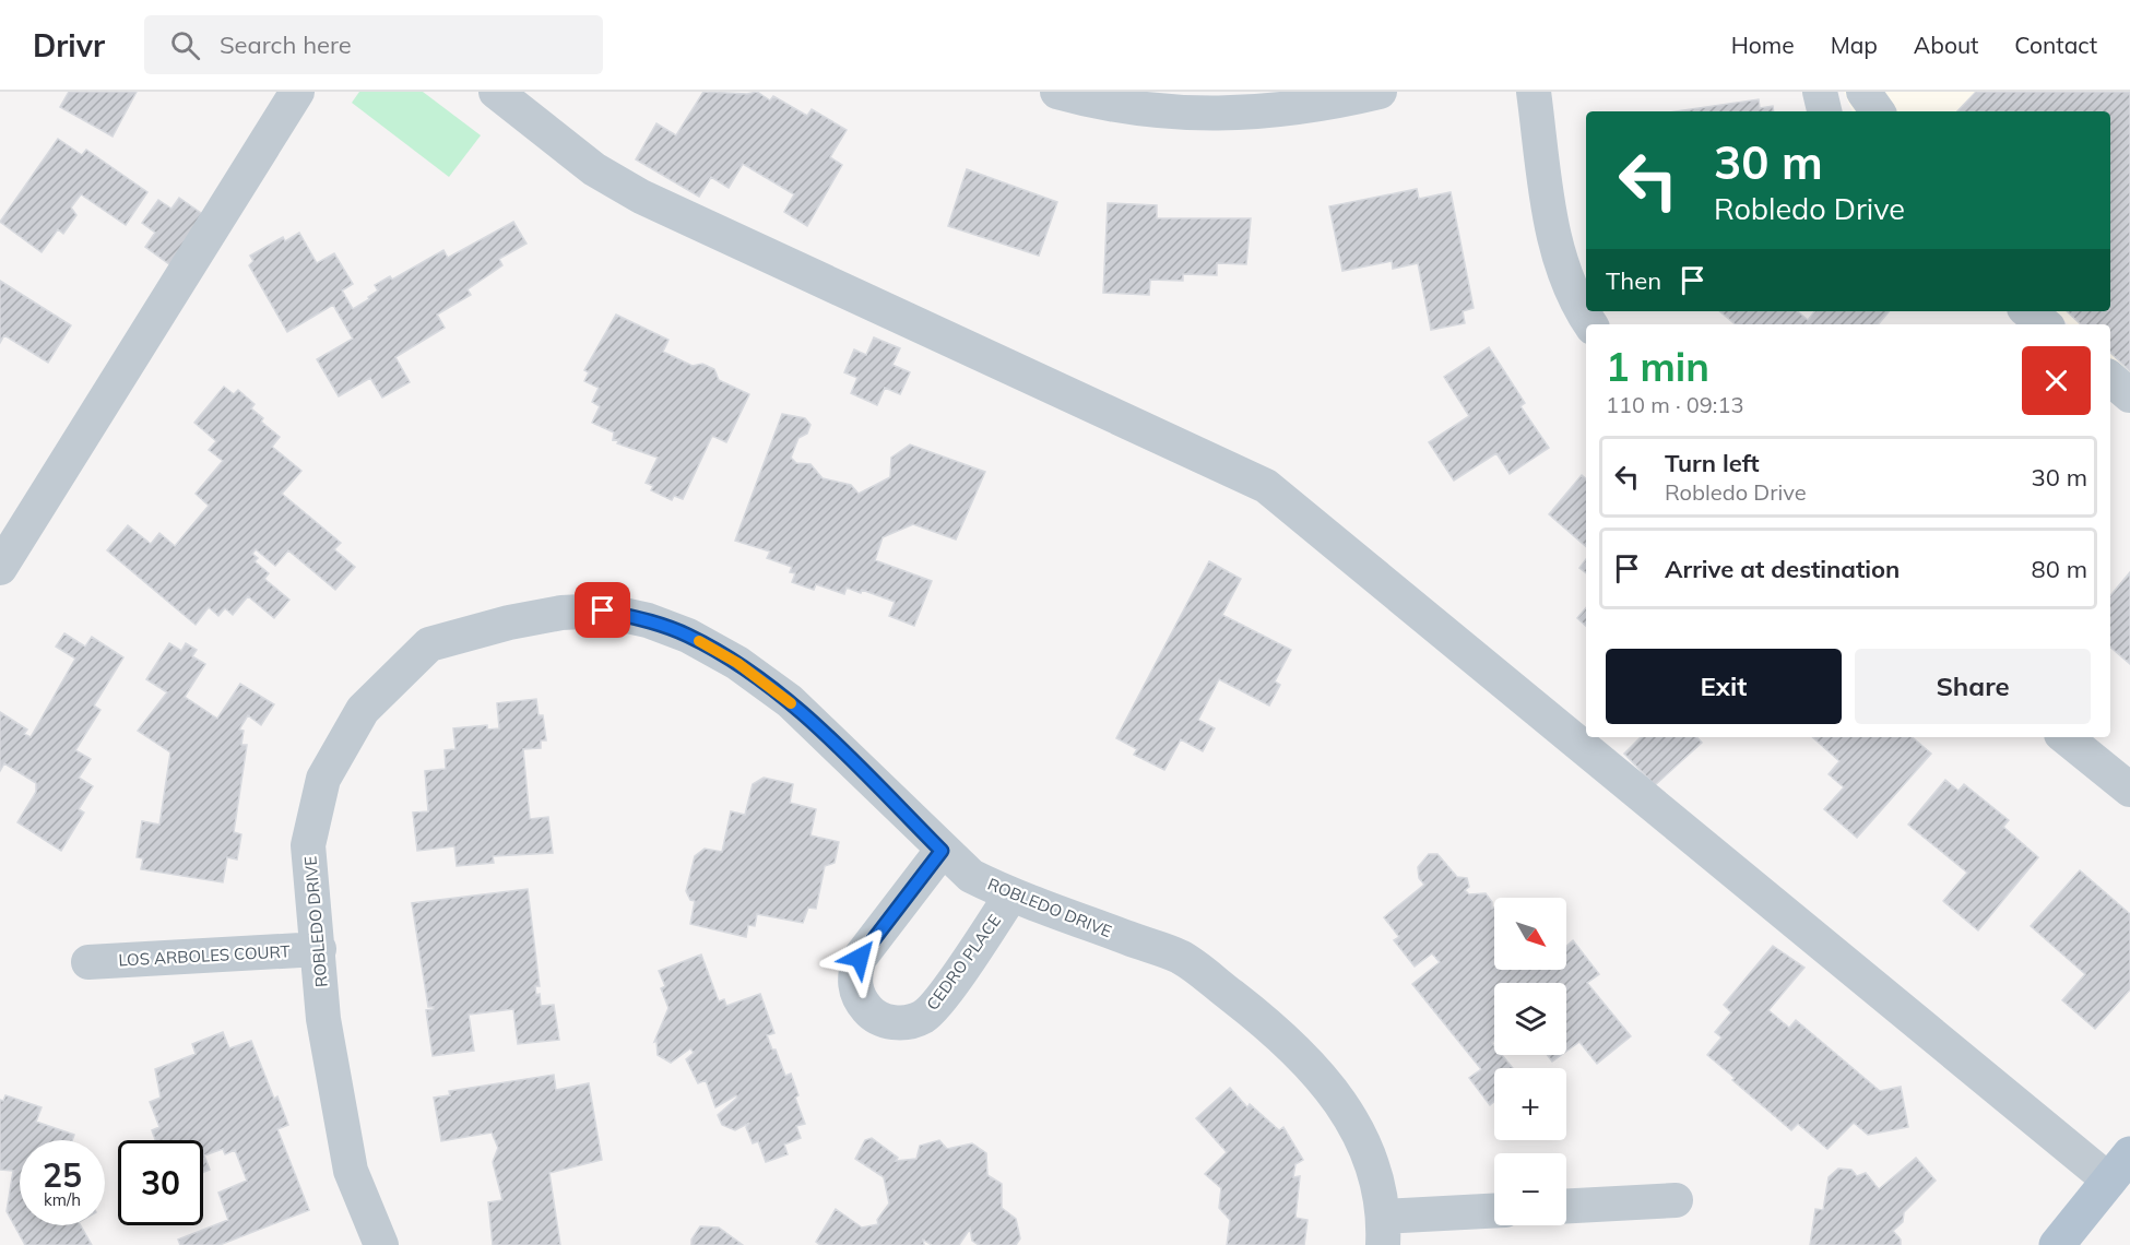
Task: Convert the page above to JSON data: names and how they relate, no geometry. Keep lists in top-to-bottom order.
{
  "streets": {
    "street": ["ROBLEDO DRIVE", "LOS ARBOLES COURT", "CEDRO PLACE"]
  },
  "crossings": [
    ["ROBLEDO DRIVE", "LOS ARBOLES COURT"],
    ["ROBLEDO DRIVE", "CEDRO PLACE"]
  ],
  "north": "bottom right",
  "page": {
    "header": "Drivr",
    "search": "Search here",
    "nav": [
      "Home",
      "Map",
      "About",
      "Contact"
    ],
    "turn": ["30 m", "Robledo Drive"],
    "then": "Then",
    "heading": ["1 min", "110 m · 09:13"],
    "list": [
      {
        "name": "Turn left",
        "note": "Robledo Drive",
        "value": "30 m"
      },
      {
        "name": "Arrive at destination",
        "value": "80 m"
      }
    ],
    "buttons": ["Exit", "Share"],
    "map_buttons": ["+", "−"],
    "speed": "25 km/h",
    "limit": "30"
  }
}
